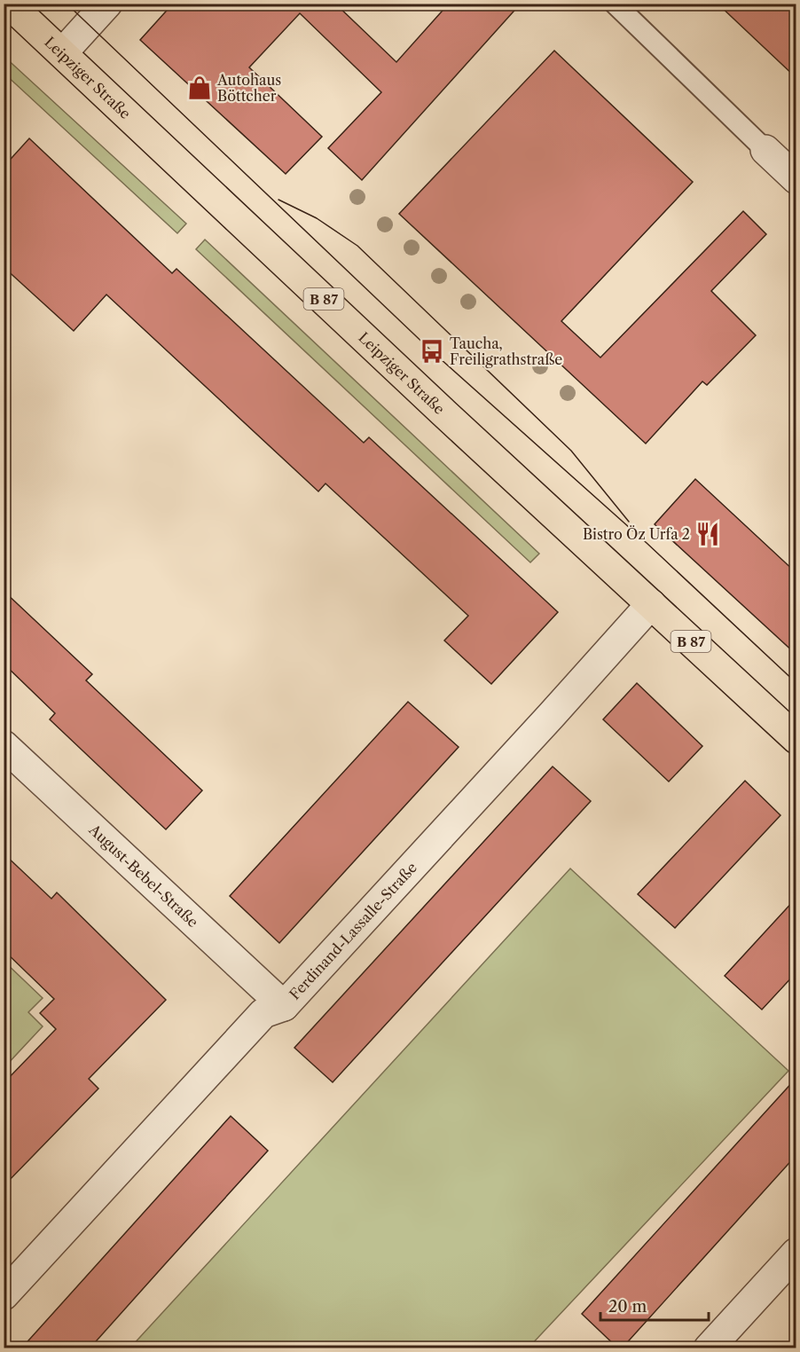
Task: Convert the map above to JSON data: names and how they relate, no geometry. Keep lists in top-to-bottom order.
{
  "streets": {
    "main road": ["Leipziger Straße", "B 87"],
    "street": ["August-Bebel-Straße", "Ferdinand-Lassalle-Straße"]
  },
  "crossings": [
    ["Leipziger Straße", "Ferdinand-Lassalle-Straße"],
    ["August-Bebel-Straße", "Ferdinand-Lassalle-Straße"]
  ],
  "places": {
    "shop": ["Autohaus Böttcher"],
    "bus stop": ["Taucha, Freiligrathstraße"],
    "restaurant": ["Bistro Öz Urfa 2"]
  },
  "scale_bar": "20 m"
}
